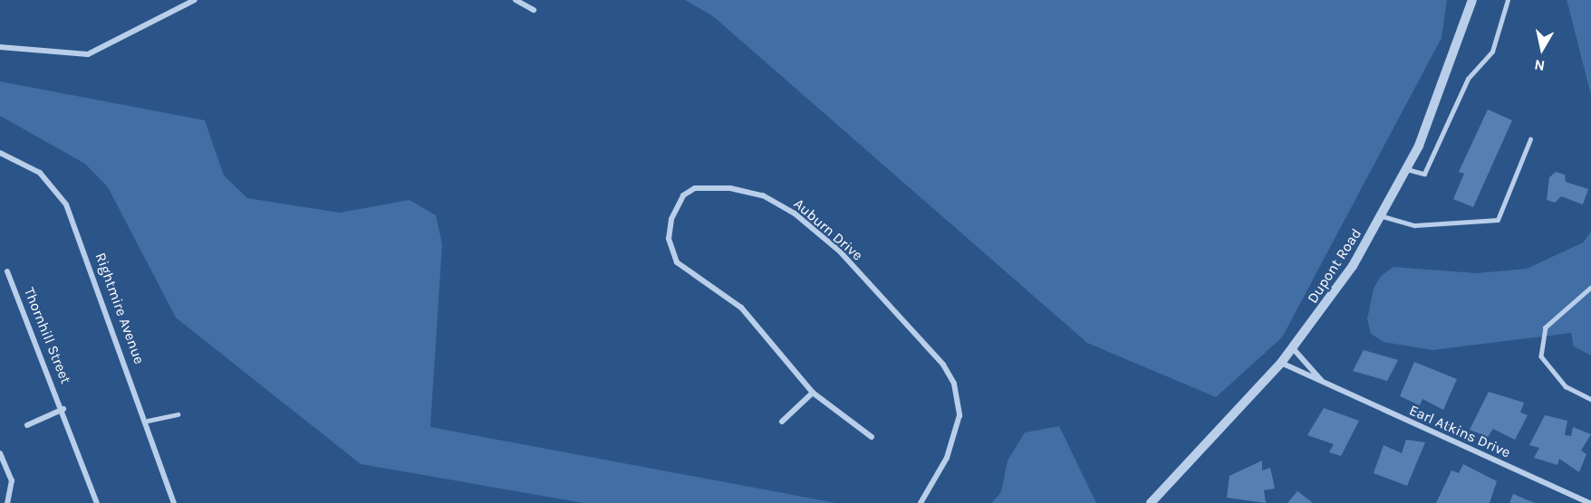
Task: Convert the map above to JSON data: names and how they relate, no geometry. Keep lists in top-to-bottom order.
{
  "streets": {
    "street": [
      "Auburn Drive",
      "Dupont Road",
      "Rightmire Avenue",
      "Thornhill Street",
      "Earl Atkins Drive"
    ]
  },
  "crossings": [
    ["Dupont Road", "Earl Atkins Drive"]
  ],
  "north": "bottom"
}
